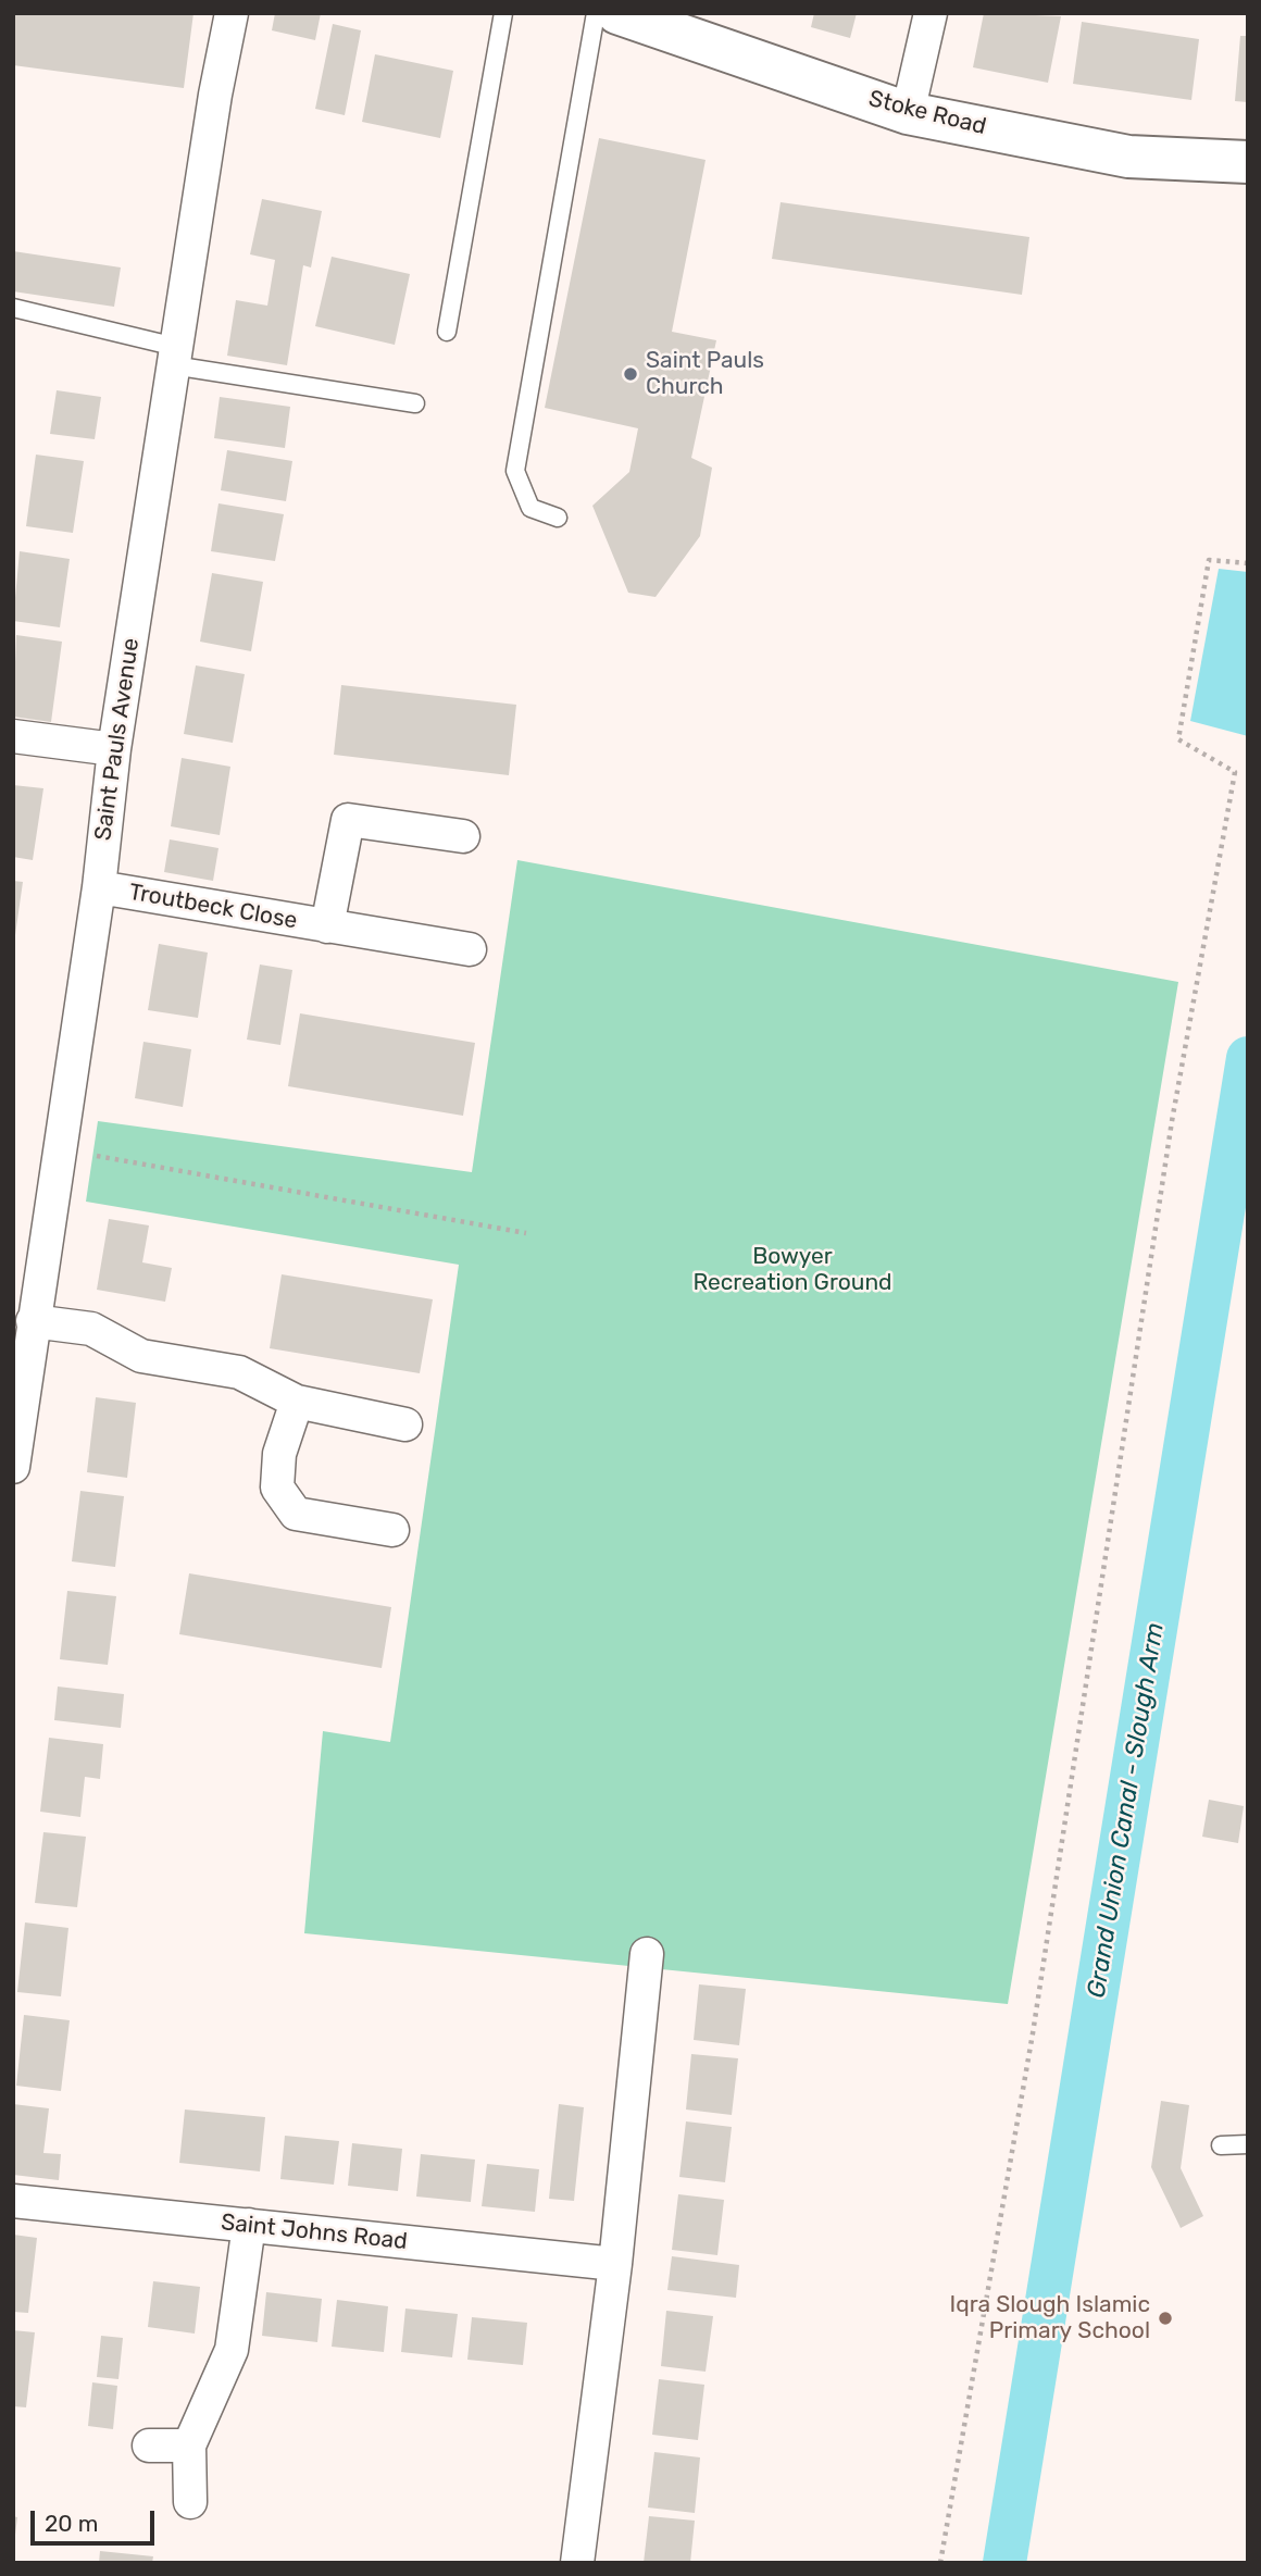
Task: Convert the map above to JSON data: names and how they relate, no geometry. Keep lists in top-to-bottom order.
{
  "streets": {
    "main road": ["Stoke Road"],
    "street": ["Saint Pauls Avenue", "Troutbeck Close", "Saint Johns Road"]
  },
  "crossings": [
    ["Saint Pauls Avenue", "Troutbeck Close"]
  ],
  "water": ["Grand Union Canal - Slough Arm"],
  "parks": ["Bowyer Recreation Ground"],
  "places": ["Saint Pauls Church", "Iqra Slough Islamic Primary School"],
  "scale_bar": "20 m"
}
